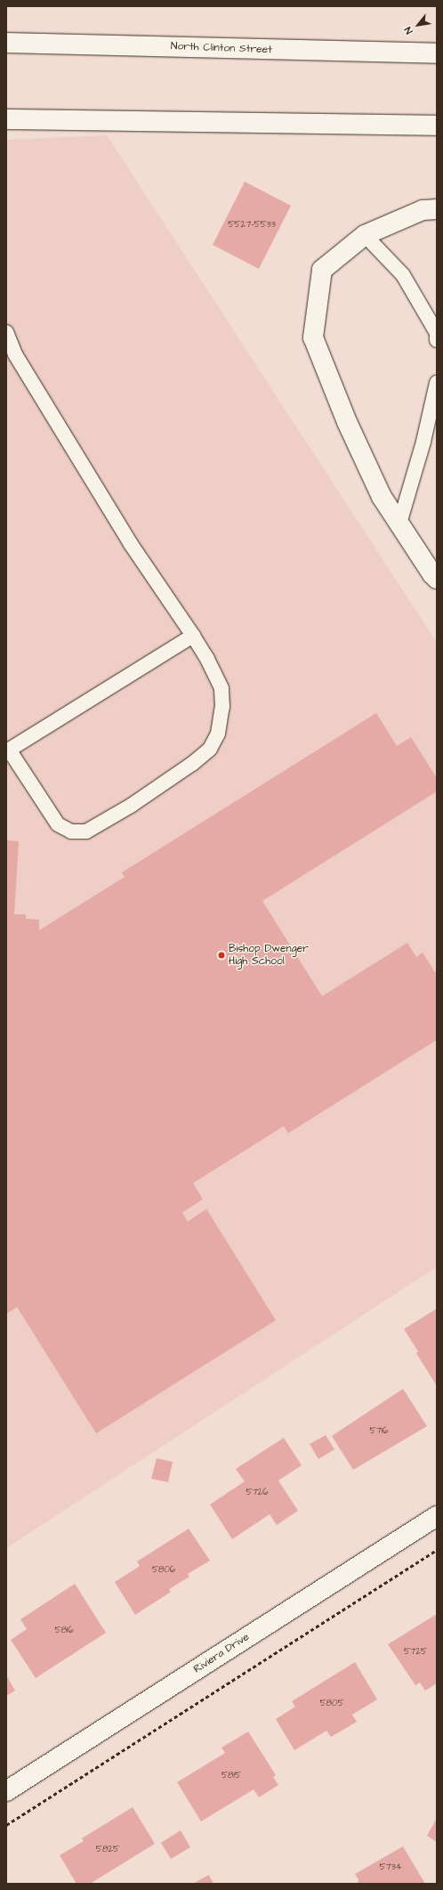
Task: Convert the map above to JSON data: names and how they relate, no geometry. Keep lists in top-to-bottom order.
{
  "streets": {
    "street": ["North Clinton Street", "Riviera Drive"]
  },
  "places": ["Bishop Dwenger High School"],
  "house_numbers": [
    "5527-5533",
    "5716",
    "5726",
    "5806",
    "5816",
    "5725",
    "5805",
    "5815",
    "5825",
    "5734"
  ],
  "north": "bottom left"
}
